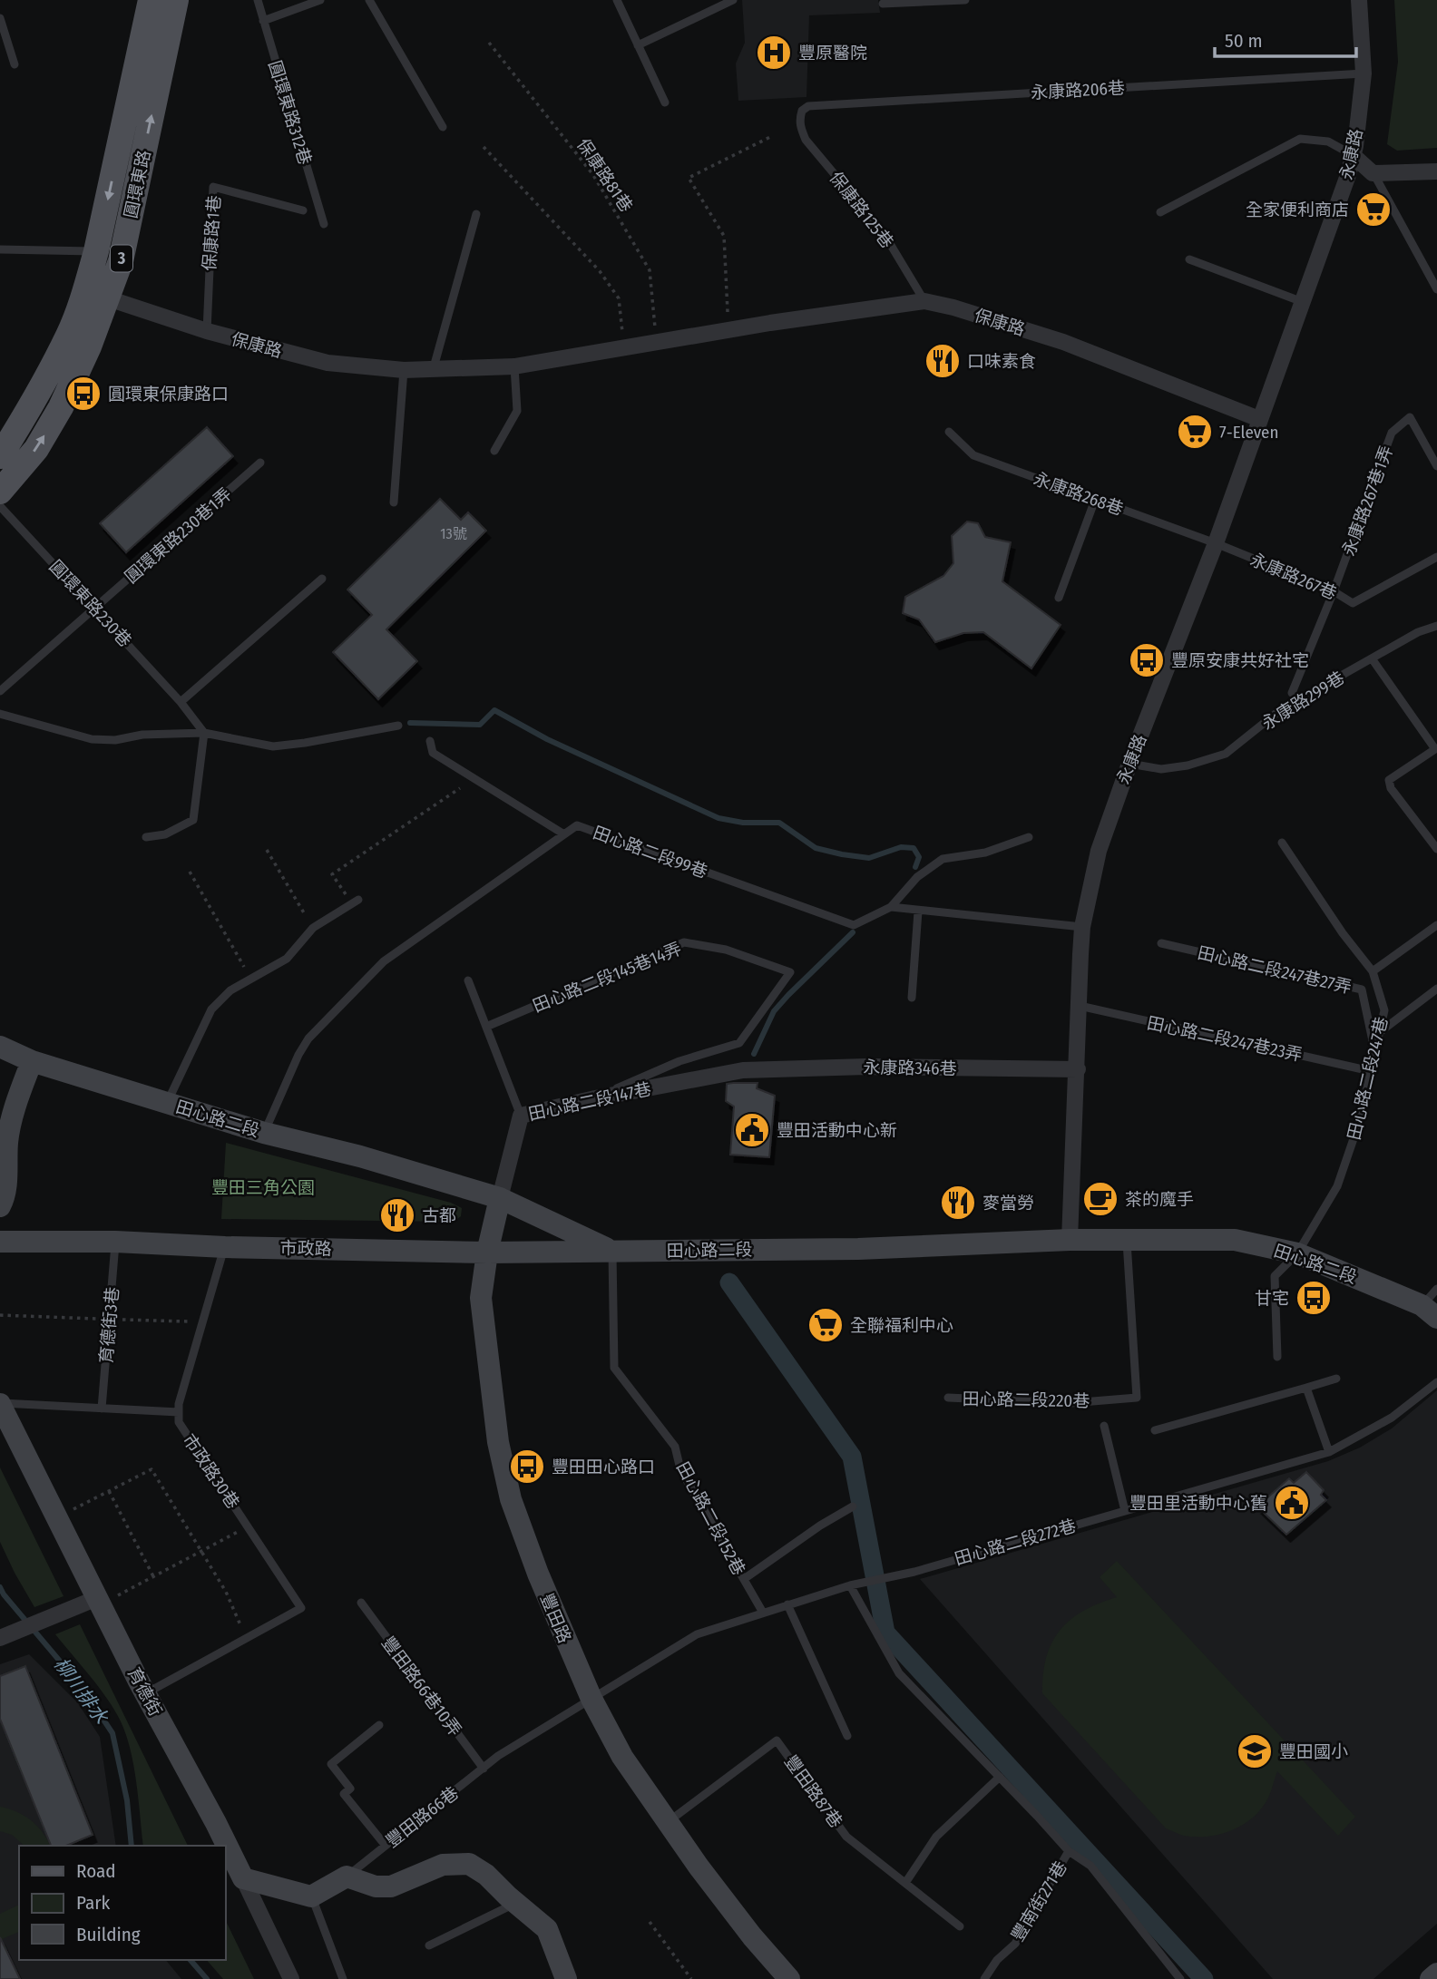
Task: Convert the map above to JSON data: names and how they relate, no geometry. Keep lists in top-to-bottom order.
{
  "streets": {
    "main road": ["圓環東路", "3"],
    "street": [
      "永康路",
      "保康路",
      "永康路346巷",
      "田心路二段147巷",
      "田心路二段",
      "市政路",
      "豐田路",
      "育德街",
      "豐田路66巷"
    ],
    "lane": [
      "永康路206巷",
      "圓環東路312巷",
      "保康路125巷",
      "保康路1巷",
      "永康路268巷",
      "永康路267巷1弄",
      "圓環東路230巷1弄",
      "永康路267巷",
      "圓環東路230巷",
      "永康路299巷",
      "田心路二段99巷",
      "田心路二段247巷27弄",
      "田心路二段145巷14弄",
      "田心路二段247巷23弄",
      "田心路二段247巷",
      "育德街3巷",
      "田心路二段220巷",
      "市政路30巷",
      "田心路二段152巷",
      "田心路二段272巷",
      "豐田路66巷10弄",
      "豐田路87巷",
      "豐南街271巷"
    ],
    "path": ["保康路81巷"]
  },
  "crossings": [
    ["永康路206巷", "永康路"],
    ["永康路206巷", "保康路125巷"],
    ["永康路", "保康路"],
    ["永康路", "永康路268巷"],
    ["永康路", "永康路267巷"],
    ["永康路", "永康路299巷"],
    ["永康路", "田心路二段247巷23弄"],
    ["永康路", "永康路346巷"],
    ["永康路", "田心路二段"],
    ["保康路81巷", "保康路"],
    ["圓環東路", "保康路"],
    ["保康路125巷", "保康路"],
    ["保康路1巷", "保康路"],
    ["永康路268巷", "永康路267巷"],
    ["永康路267巷1弄", "永康路267巷"],
    ["圓環東路230巷1弄", "圓環東路230巷"],
    ["田心路二段99巷", "田心路二段"],
    ["田心路二段247巷27弄", "田心路二段247巷"],
    ["田心路二段145巷14弄", "田心路二段147巷"],
    ["田心路二段247巷23弄", "田心路二段247巷"],
    ["永康路346巷", "田心路二段147巷"],
    ["田心路二段247巷", "田心路二段"],
    ["田心路二段147巷", "田心路二段"],
    ["田心路二段147巷", "豐田路"],
    ["田心路二段", "市政路"],
    ["田心路二段", "田心路二段220巷"],
    ["田心路二段", "田心路二段152巷"],
    ["田心路二段", "豐田路"],
    ["市政路", "育德街3巷"],
    ["市政路", "市政路30巷"],
    ["市政路", "田心路二段152巷"],
    ["市政路", "豐田路"],
    ["田心路二段152巷", "田心路二段272巷"],
    ["田心路二段272巷", "豐田路"],
    ["田心路二段272巷", "豐田路66巷"],
    ["豐田路", "豐田路87巷"],
    ["豐田路", "豐田路66巷"],
    ["豐田路66巷10弄", "豐田路66巷"]
  ],
  "water": ["柳川排水"],
  "parks": ["豐田三角公園"],
  "places": {
    "hospital": ["豐原醫院"],
    "supermarket": ["全家便利商店", "7-Eleven", "全聯福利中心"],
    "restaurant": ["口味素食", "麥當勞", "古都"],
    "bus stop": [
      "圓環東保康路口",
      "豐原安康共好社宅",
      "甘宅",
      "豐田田心路口"
    ],
    "public building": ["豐田活動中心新", "豐田里活動中心舊"],
    "cafe": ["茶的魔手"],
    "school or university": ["豐田國小"]
  },
  "house_numbers": ["13號"],
  "legend": ["Road", "Park", "Building"],
  "scale_bar": "50 m"
}
